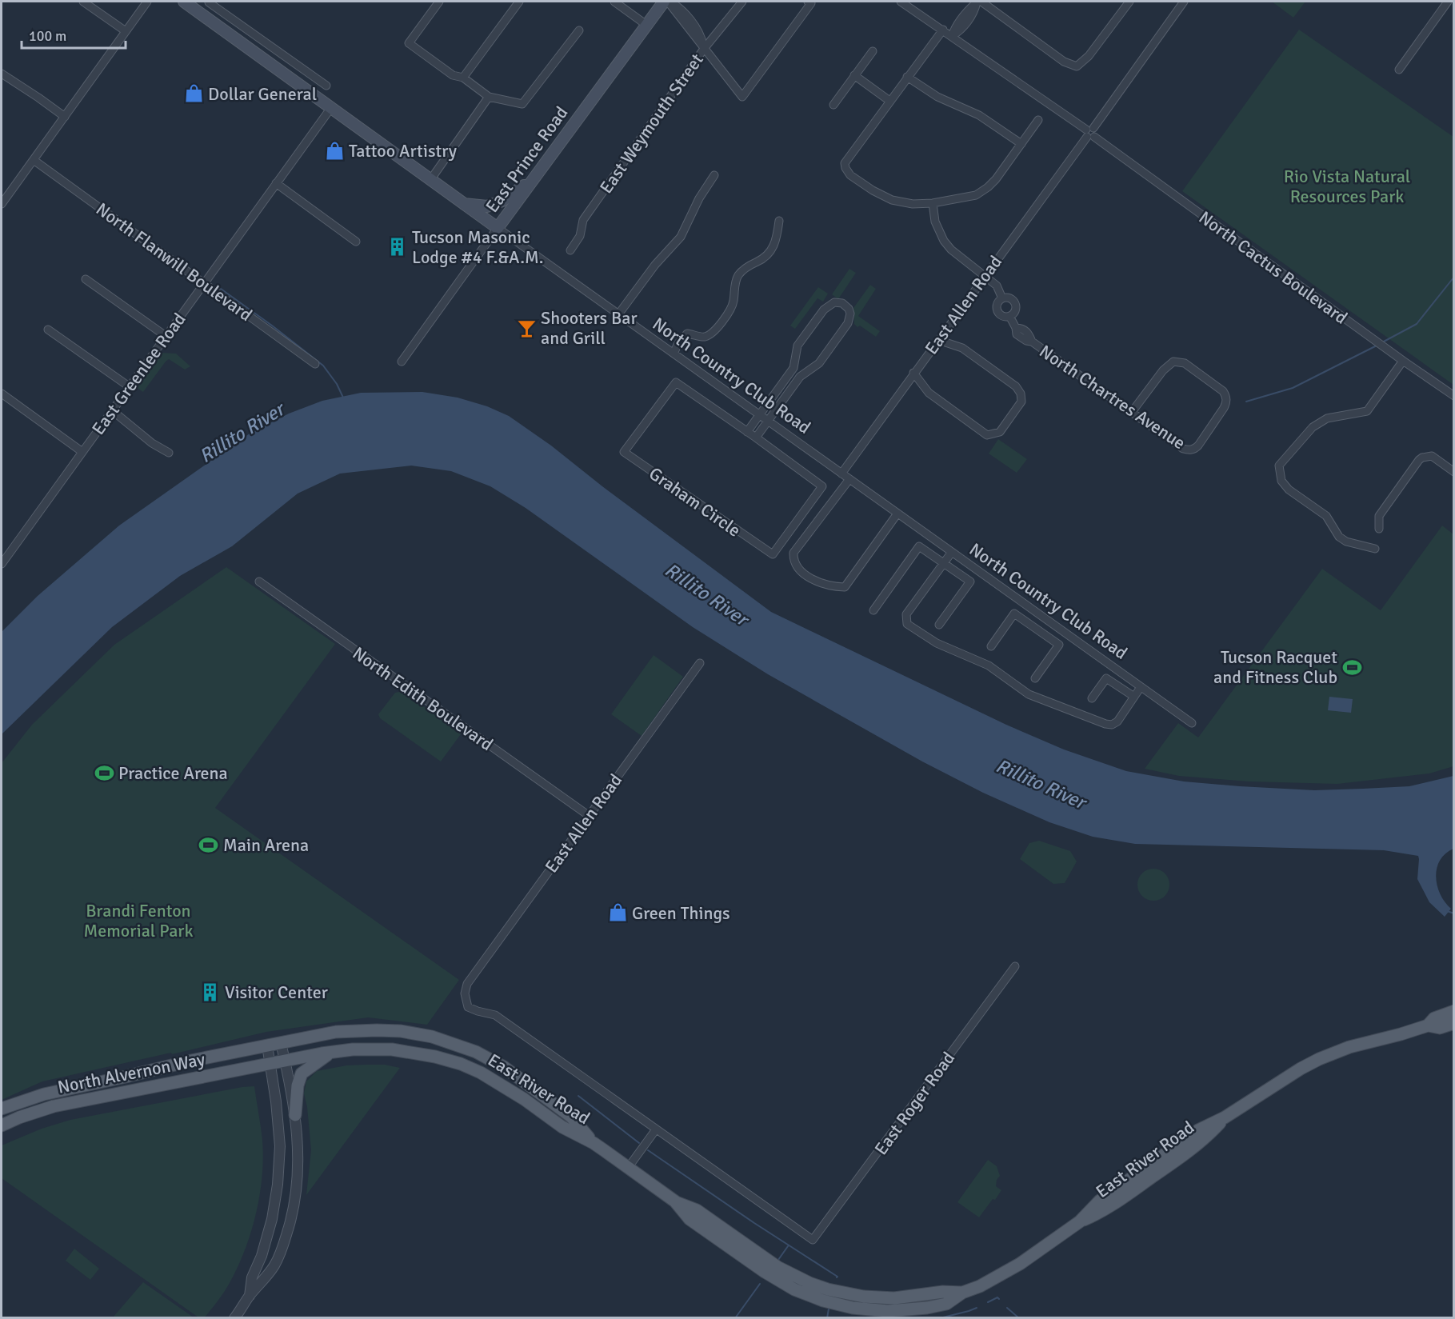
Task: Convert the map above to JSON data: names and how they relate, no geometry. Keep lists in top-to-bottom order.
{
  "streets": {
    "main road": [
      "East Prince Road",
      "North Country Club Road",
      "North Alvernon Way",
      "East River Road"
    ],
    "street": [
      "East Weymouth Street",
      "North Flanwill Boulevard",
      "North Cactus Boulevard",
      "East Allen Road",
      "East Greenlee Road",
      "North Chartres Avenue",
      "Graham Circle",
      "North Edith Boulevard",
      "East Roger Road"
    ]
  },
  "crossings": [
    ["East Prince Road", "North Country Club Road"],
    ["North Flanwill Boulevard", "East Greenlee Road"],
    ["North Cactus Boulevard", "East Allen Road"],
    ["East Allen Road", "North Country Club Road"],
    ["East Allen Road", "North Chartres Avenue"],
    ["East Allen Road", "North Edith Boulevard"],
    ["East Allen Road", "East River Road"],
    ["East Greenlee Road", "North Country Club Road"],
    ["North Alvernon Way", "East River Road"],
    ["East River Road", "East Roger Road"]
  ],
  "water": ["Rillito River"],
  "parks": ["Rio Vista Natural Resources Park", "Brandi Fenton Memorial Park"],
  "places": {
    "shop": ["Dollar General", "Tattoo Artistry", "Green Things"],
    "building": ["Tucson Masonic Lodge #4 F.&A.M.", "Visitor Center"],
    "bar": ["Shooters Bar and Grill"],
    "sports": ["Tucson Racquet and Fitness Club", "Practice Arena", "Main Arena"]
  },
  "scale_bar": "100 m"
}
